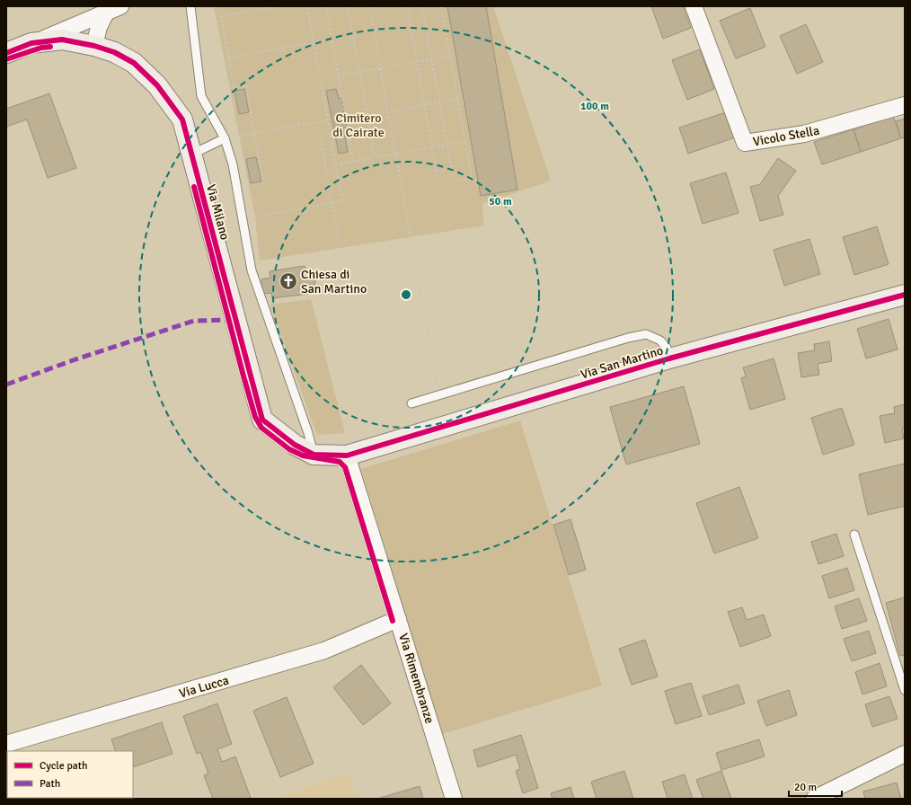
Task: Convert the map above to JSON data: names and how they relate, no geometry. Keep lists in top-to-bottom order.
{
  "streets": {
    "street": [
      "Vicolo Stella",
      "Via Milano",
      "Via San Martino",
      "Via Rimembranze",
      "Via Lucca"
    ]
  },
  "crossings": [
    ["Via Milano", "Via San Martino"],
    ["Via Milano", "Via Rimembranze"],
    ["Via San Martino", "Via Rimembranze"],
    ["Via Rimembranze", "Via Lucca"]
  ],
  "parks": ["Cimitero di Cairate"],
  "places": {
    "church": ["Chiesa di San Martino"]
  },
  "legend": ["Cycle path", "Path"],
  "scale_bar": "20 m",
  "rings": ["100 m", "50 m"]
}
